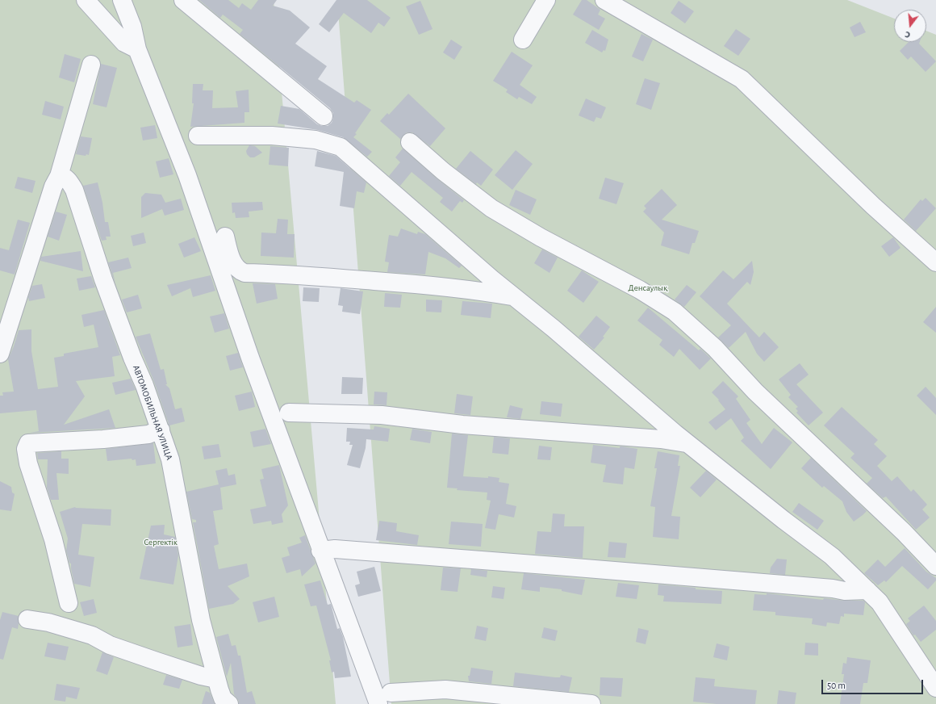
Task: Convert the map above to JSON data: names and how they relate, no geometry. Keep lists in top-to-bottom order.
{
  "streets": {
    "street": ["АВТОМОБИЛЬНАЯ УЛИЦА"]
  },
  "parks": ["Денсаулық", "Сергектік"],
  "scale_bar": "50 m",
  "north": "bottom"
}
